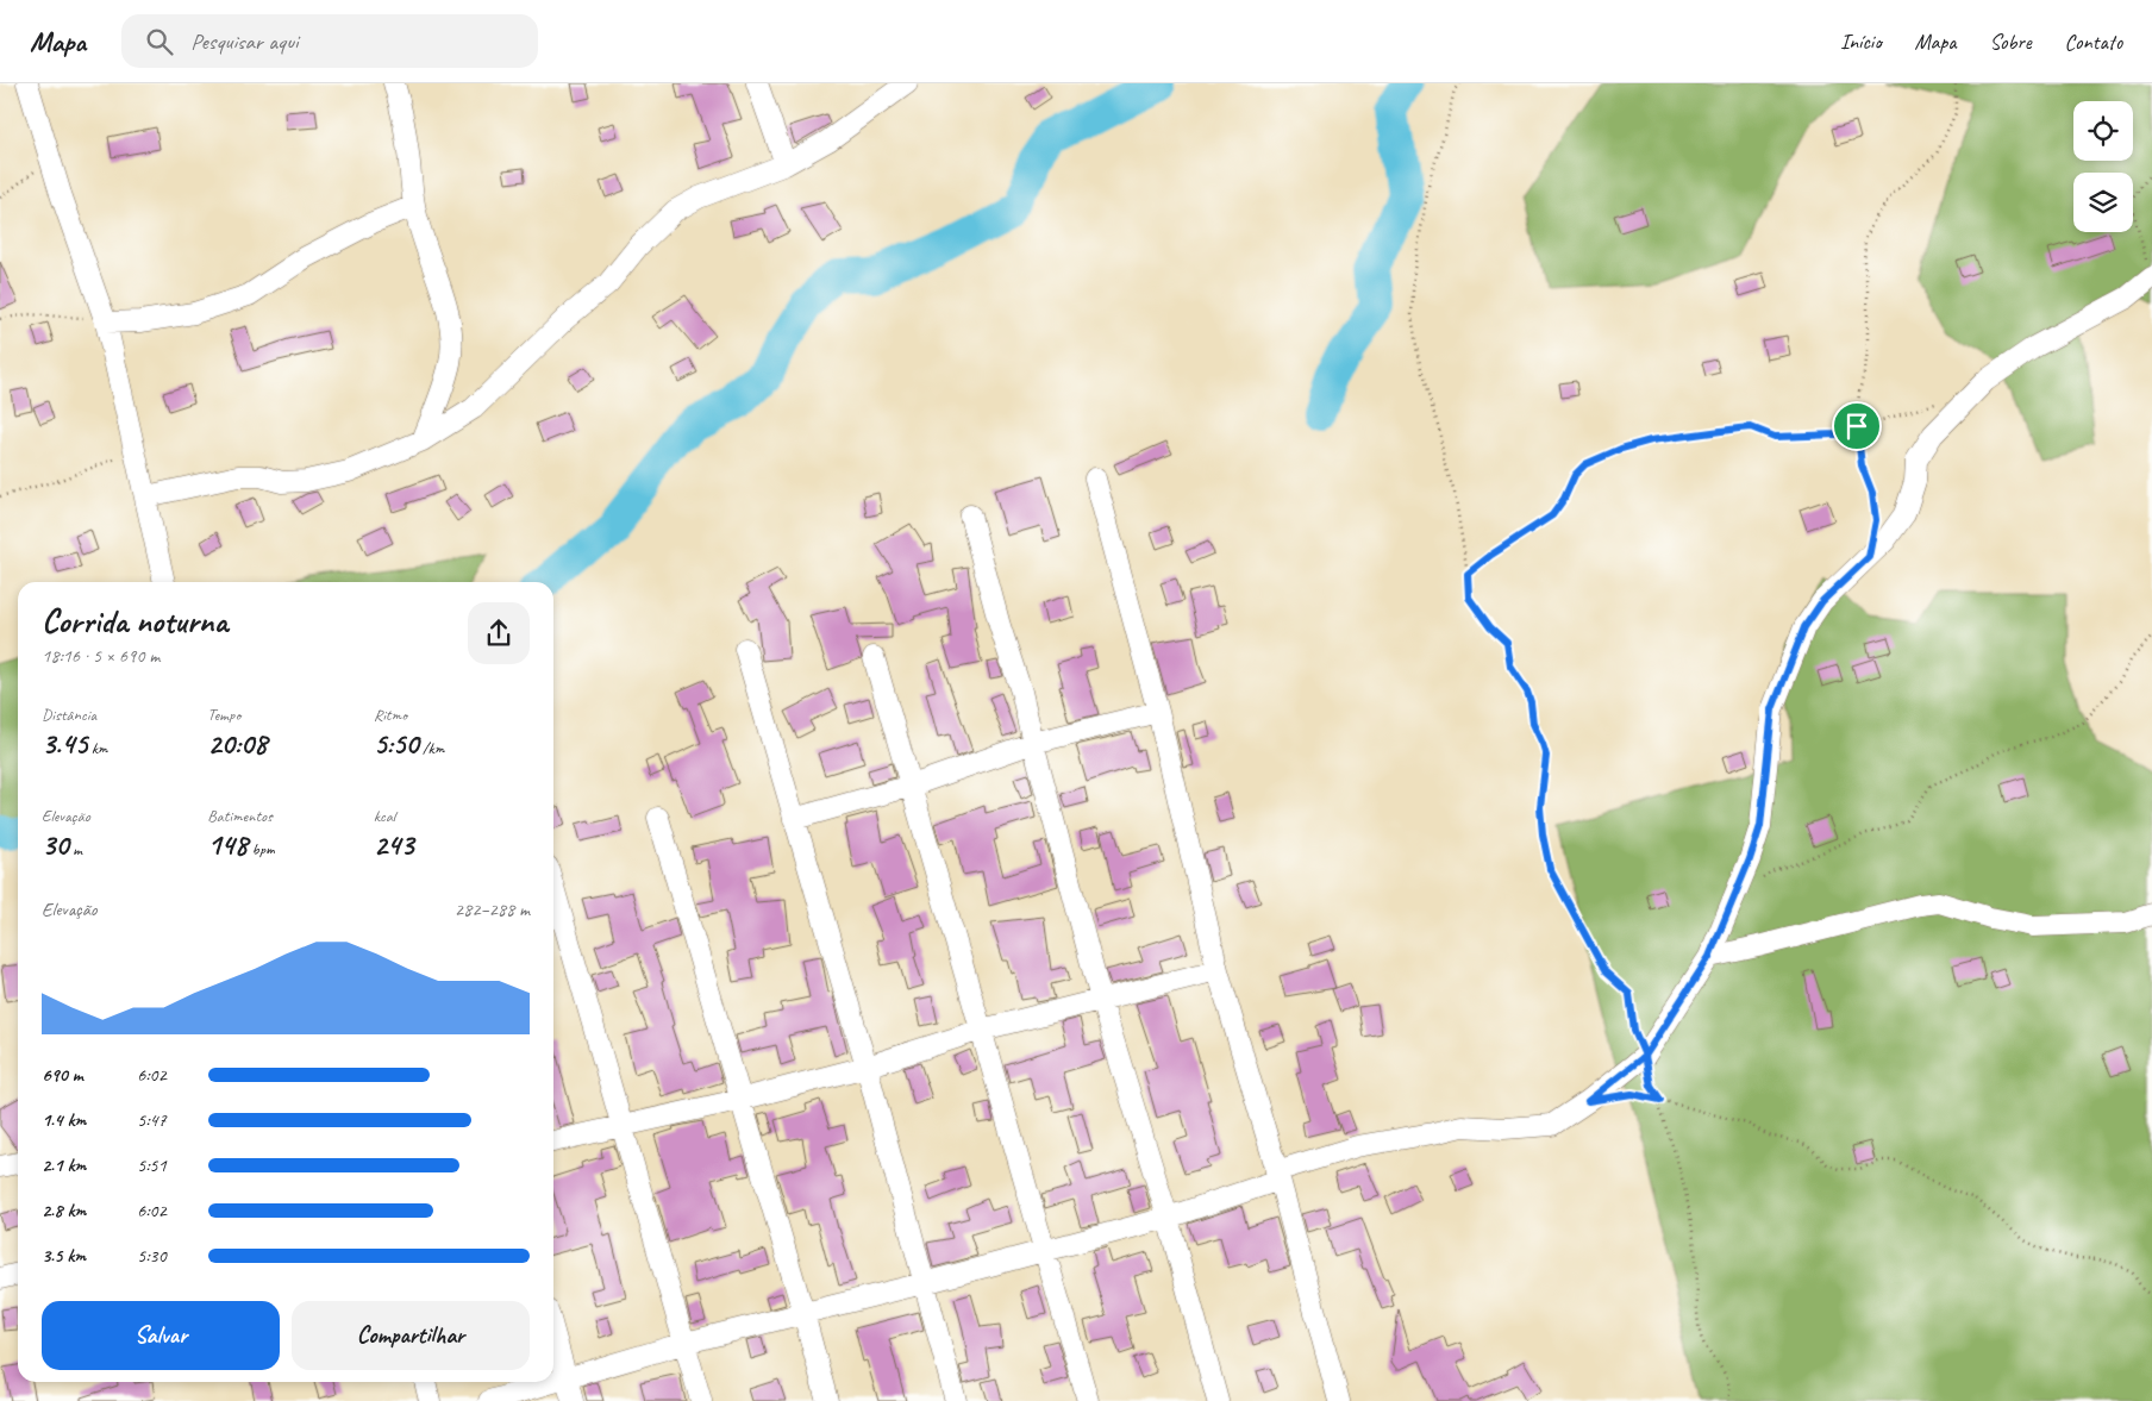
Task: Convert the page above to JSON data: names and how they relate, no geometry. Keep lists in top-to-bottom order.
{
  "page": {
    "header": "Mapa",
    "search": "Pesquisar aqui",
    "nav": [
      "Início",
      "Mapa",
      "Sobre",
      "Contato"
    ],
    "heading": ["Corrida noturna", "18:16 · 5 × 690 m"],
    "stats": [
      ["Distância", "3.45 km"],
      ["Tempo", "20:08"],
      ["Ritmo", "5:50 /km"],
      ["Elevação", "30 m"],
      ["Batimentos", "148 bpm"],
      ["kcal", "243"]
    ],
    "chart": ["Elevação", "282–288 m"],
    "list": [
      {
        "name": "690 m",
        "note": "6:02"
      },
      {
        "name": "1.4 km",
        "note": "5:47"
      },
      {
        "name": "2.1 km",
        "note": "5:51"
      },
      {
        "name": "2.8 km",
        "note": "6:02"
      },
      {
        "name": "3.5 km",
        "note": "5:30"
      }
    ],
    "buttons": ["Salvar", "Compartilhar"]
  }
}
